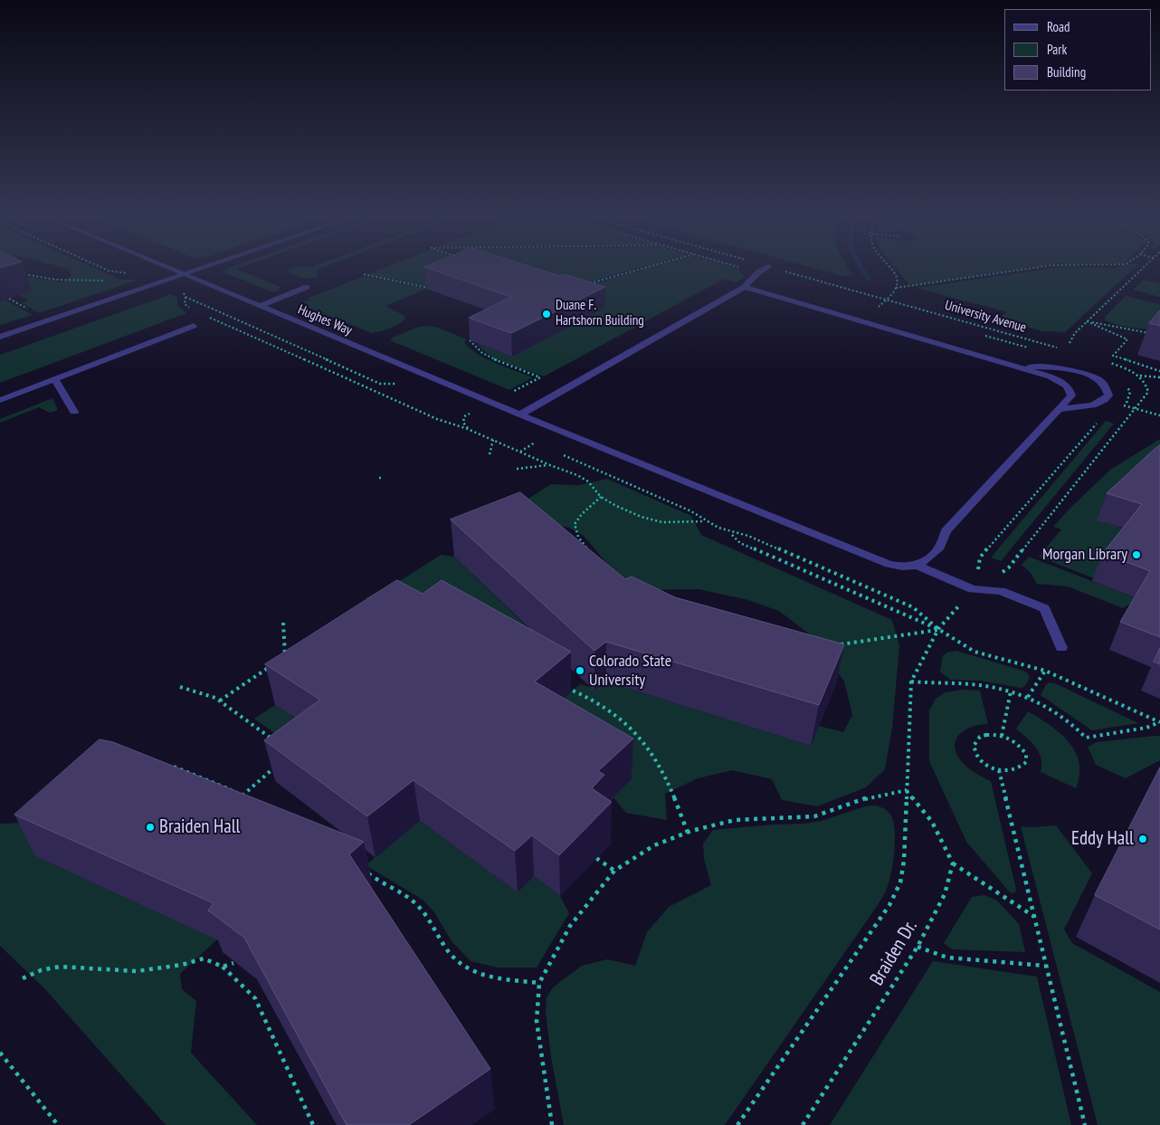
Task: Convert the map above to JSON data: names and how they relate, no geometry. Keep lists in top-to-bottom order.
{
  "streets": {
    "street": ["Hughes Way"],
    "path": ["University Avenue", "Braiden Dr."]
  },
  "places": [
    "Duane F. Hartshorn Building",
    "Morgan Library",
    "Colorado State University",
    "Braiden Hall",
    "Eddy Hall"
  ],
  "legend": ["Road", "Park", "Building"]
}
